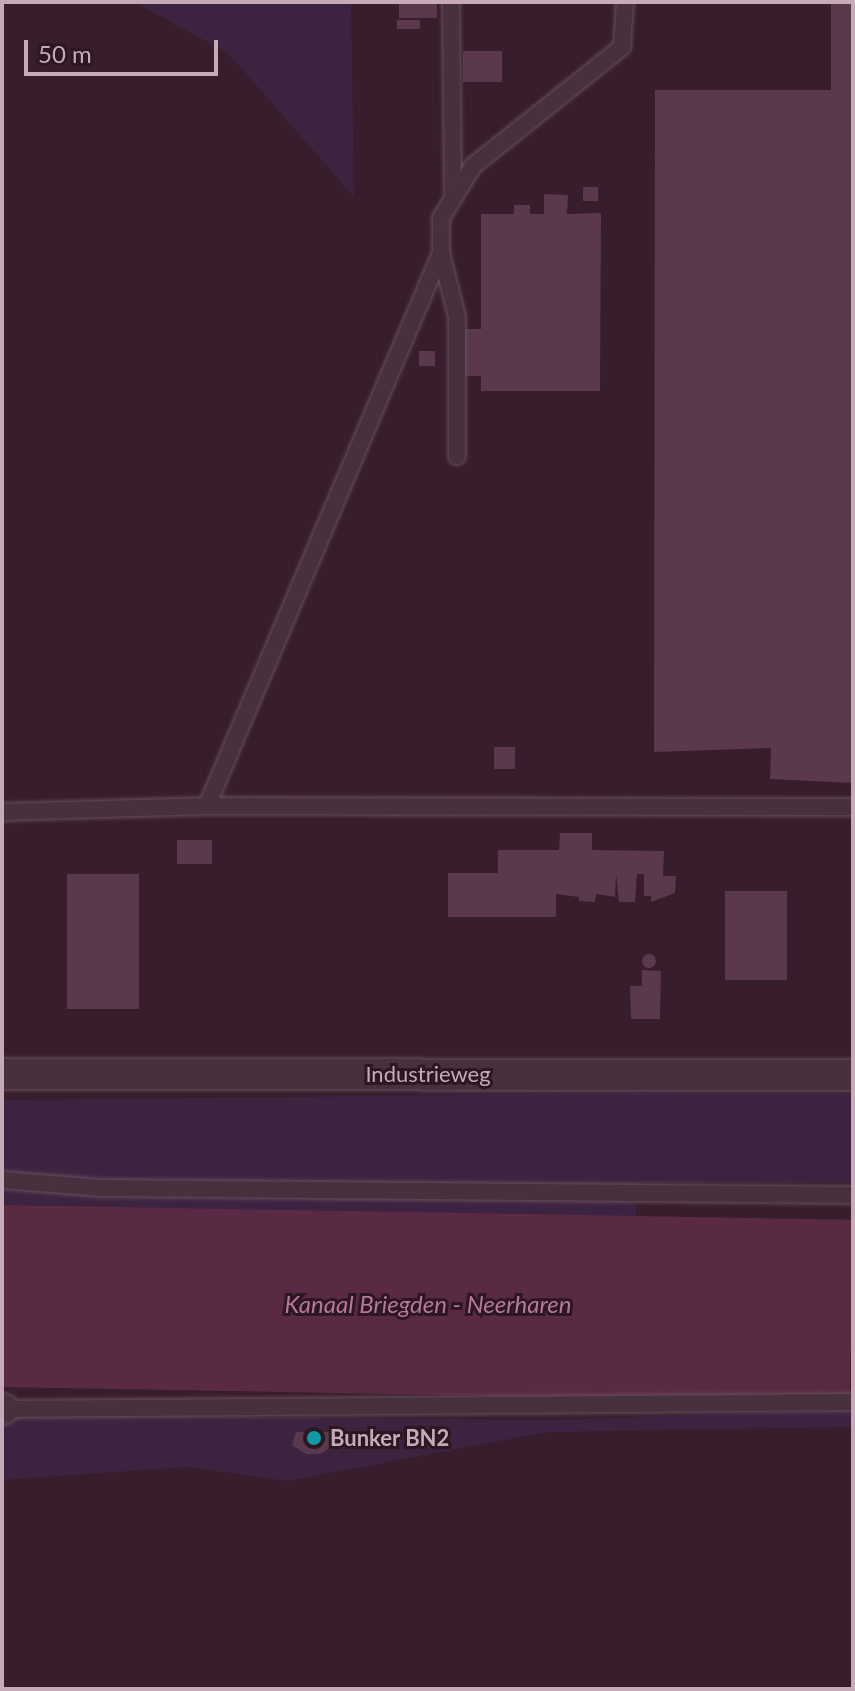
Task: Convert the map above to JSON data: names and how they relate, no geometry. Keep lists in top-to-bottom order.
{
  "streets": {
    "street": ["Industrieweg"]
  },
  "water": ["Kanaal Briegden - Neerharen"],
  "places": ["Bunker BN2"],
  "scale_bar": "50 m"
}
